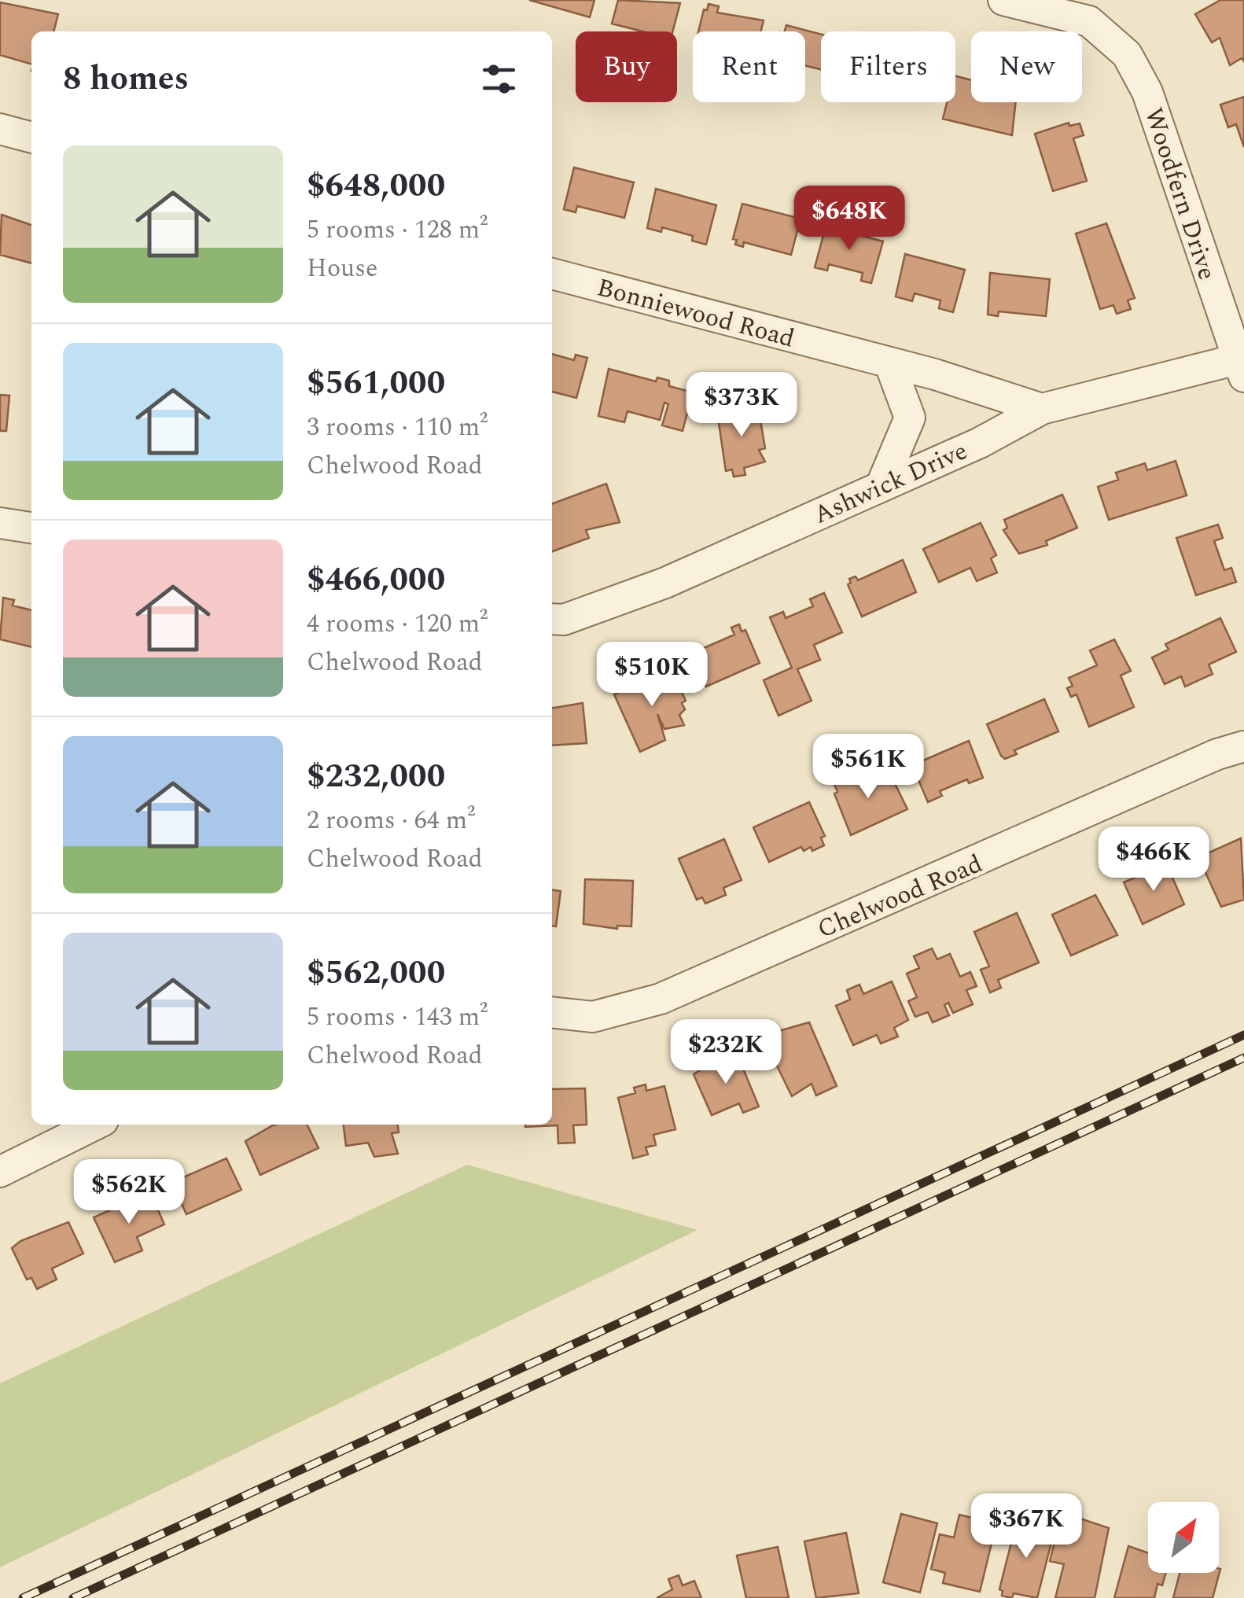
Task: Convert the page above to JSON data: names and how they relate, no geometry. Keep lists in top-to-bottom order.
{
  "streets": {
    "street": [
      "Woodfern Drive",
      "Bonniewood Road",
      "Ashwick Drive",
      "Chelwood Road"
    ]
  },
  "crossings": [
    ["Woodfern Drive", "Ashwick Drive"],
    ["Bonniewood Road", "Ashwick Drive"]
  ],
  "north": "top right",
  "page": {
    "chip": [
      "Buy",
      "Rent",
      "Filters",
      "New"
    ],
    "heading": "8 homes",
    "list": [
      {
        "name": "$648,000",
        "note": "5 rooms · 128 m² · House"
      },
      {
        "name": "$561,000",
        "note": "3 rooms · 110 m² · Chelwood Road"
      },
      {
        "name": "$466,000",
        "note": "4 rooms · 120 m² · Chelwood Road"
      },
      {
        "name": "$232,000",
        "note": "2 rooms · 64 m² · Chelwood Road"
      },
      {
        "name": "$562,000",
        "note": "5 rooms · 143 m² · Chelwood Road"
      }
    ],
    "price": [
      "$648K",
      "$373K",
      "$510K",
      "$561K",
      "$466K",
      "$232K",
      "$562K",
      "$367K"
    ]
  }
}
